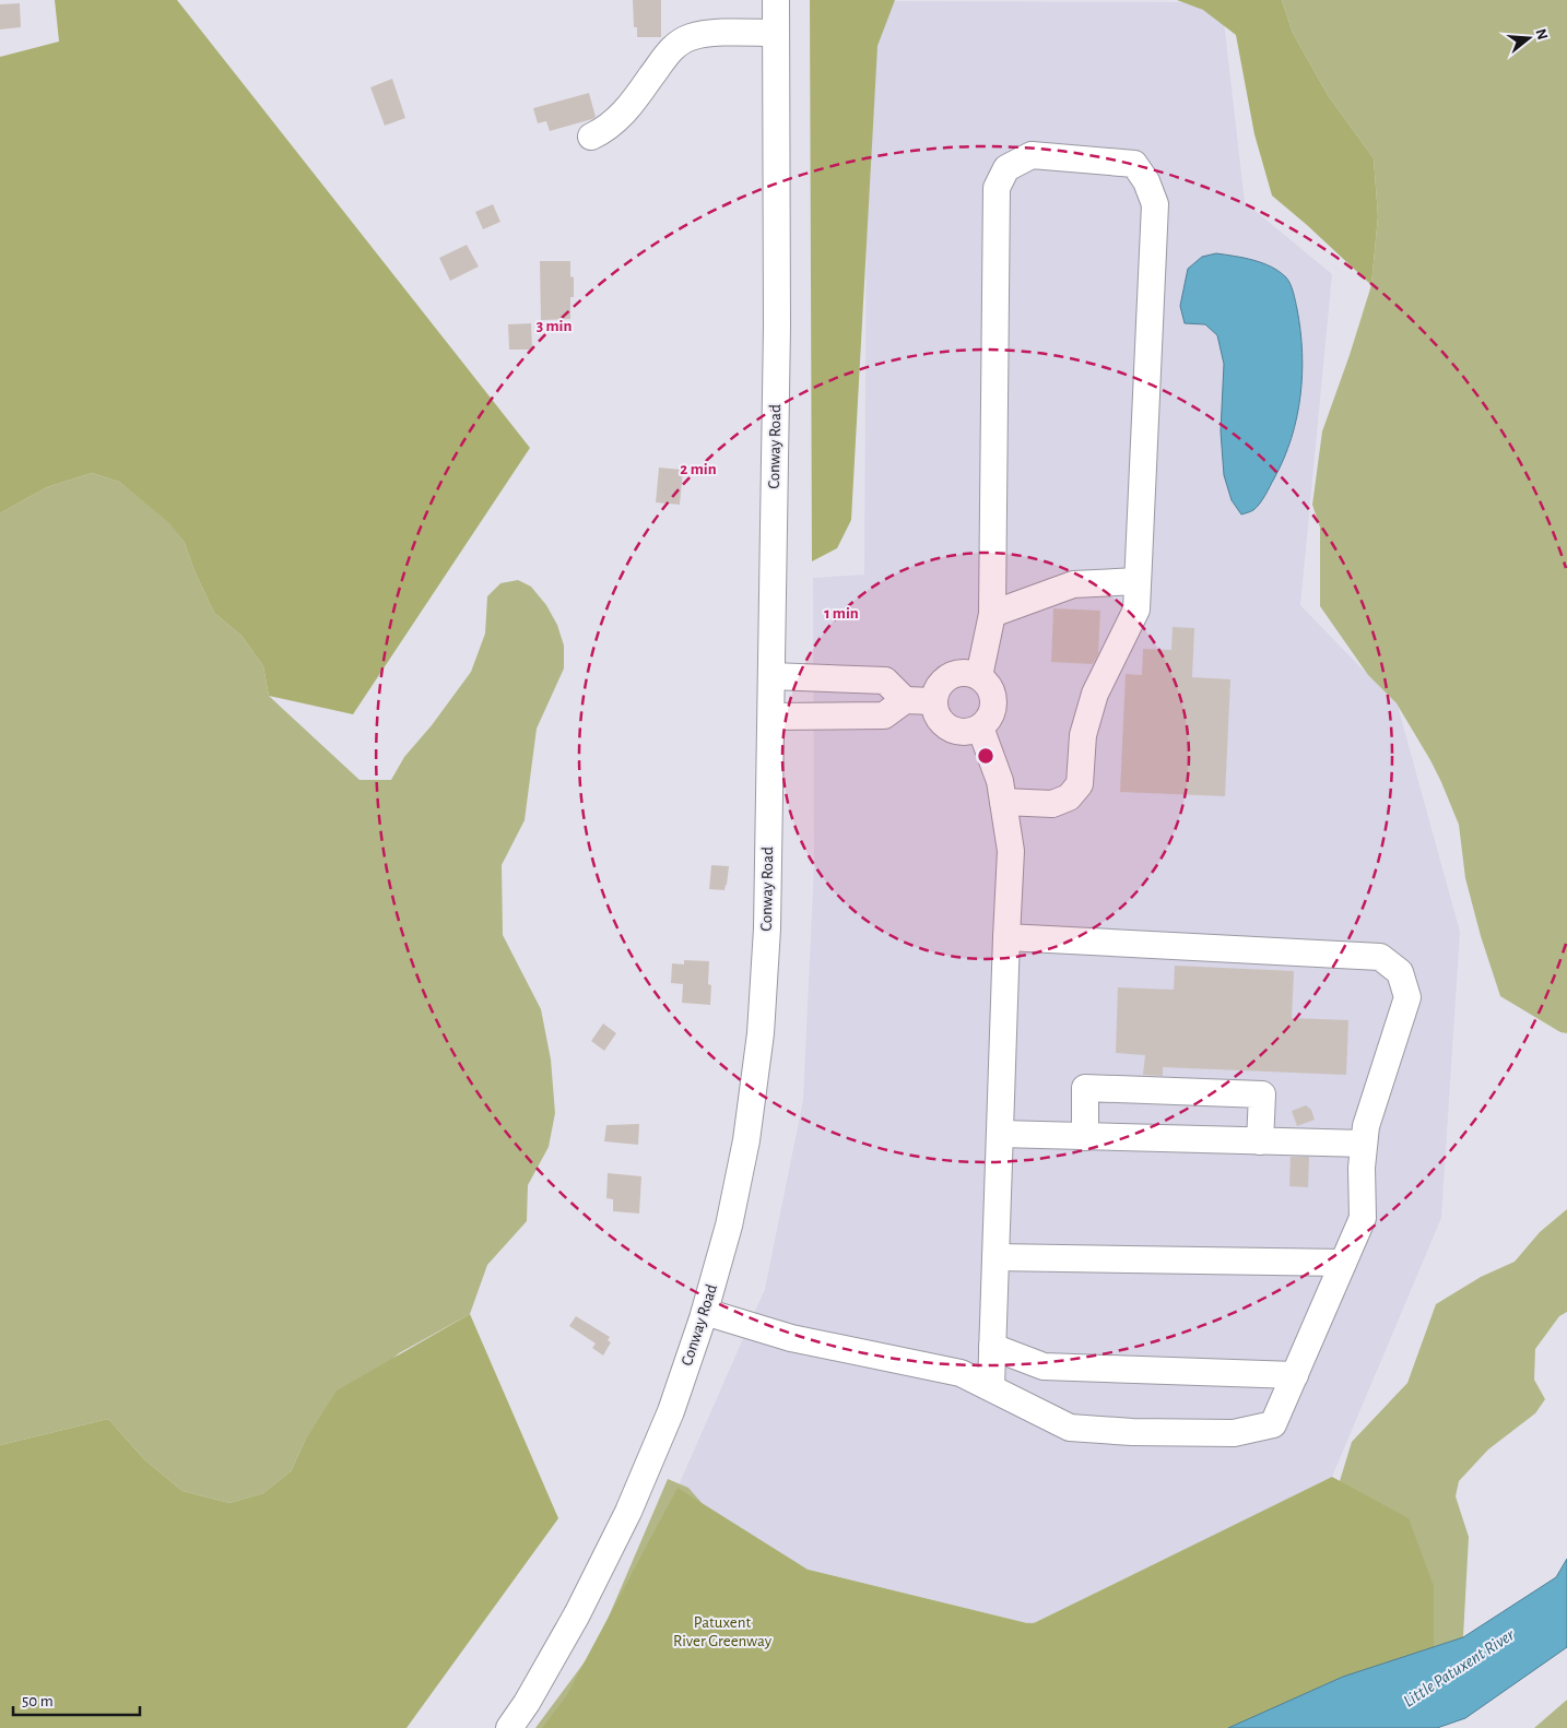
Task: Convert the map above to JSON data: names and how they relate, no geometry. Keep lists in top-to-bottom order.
{
  "streets": {
    "street": ["Conway Road"]
  },
  "water": ["Little Patuxent River"],
  "parks": ["Patuxent River Greenway"],
  "scale_bar": "50 m",
  "north": "right",
  "rings": ["3 min", "2 min", "1 min"]
}
